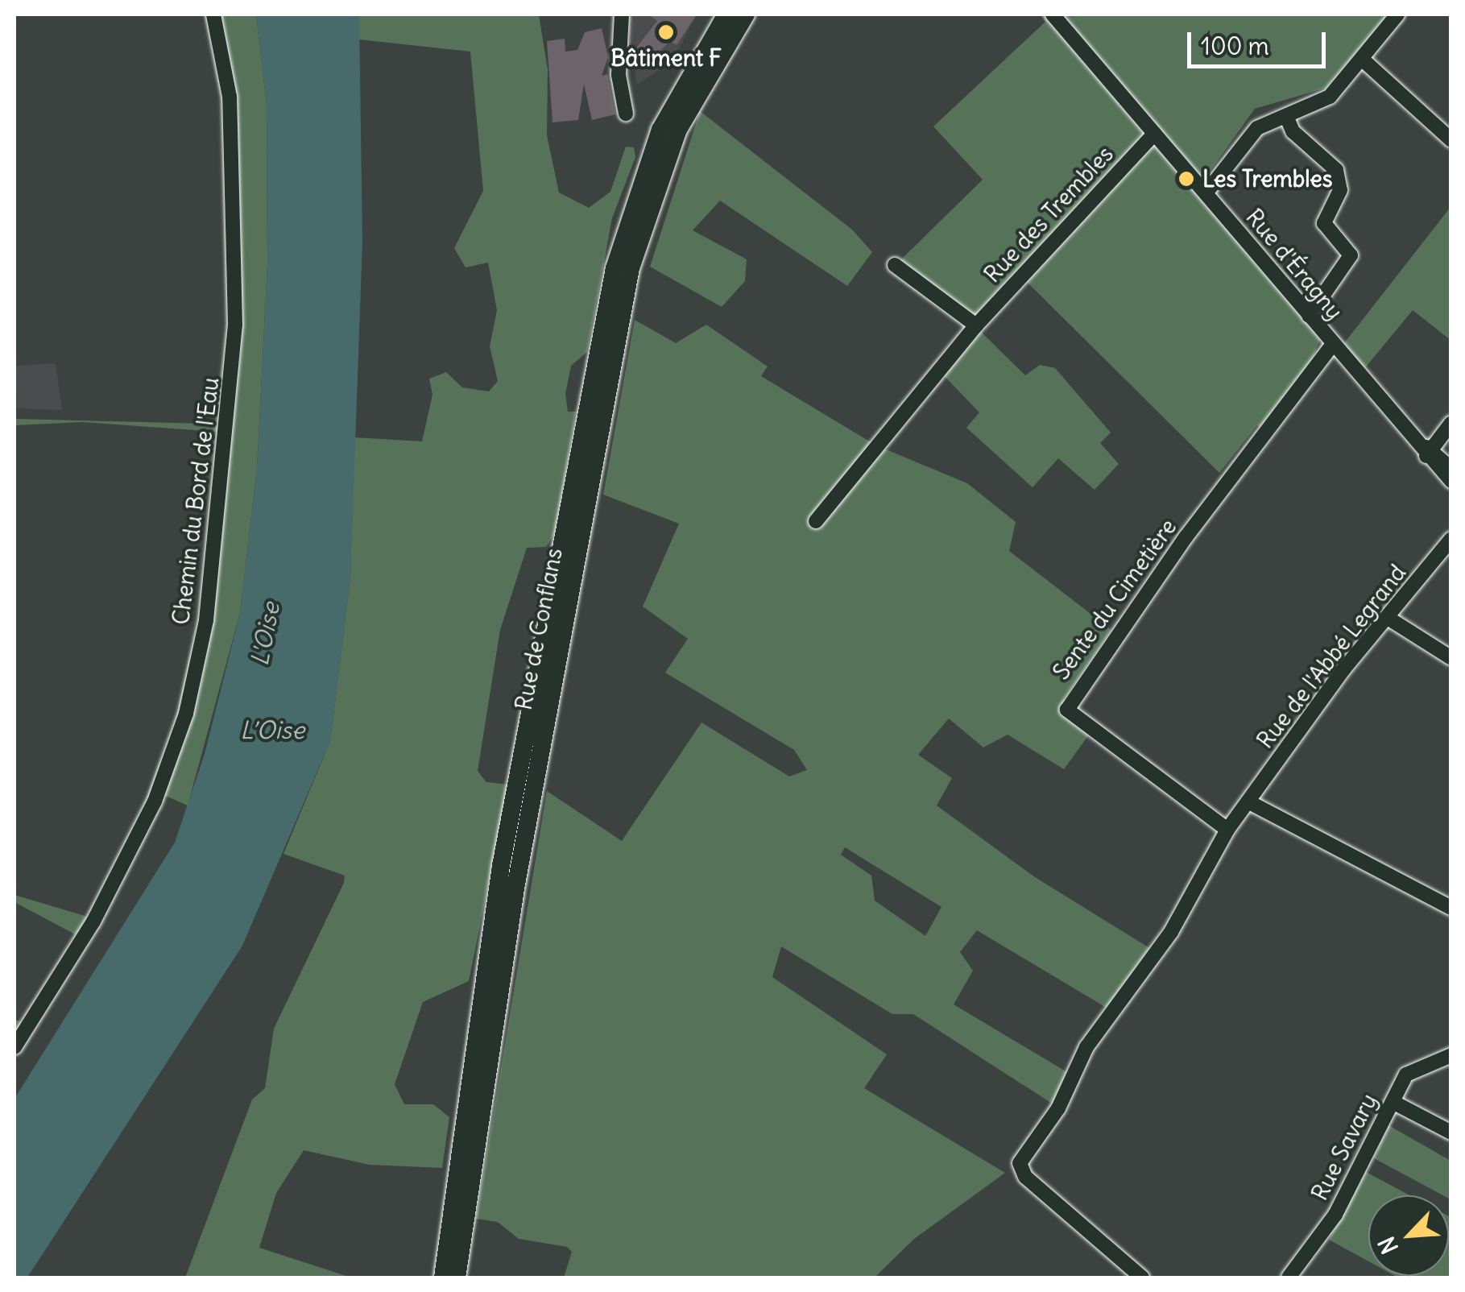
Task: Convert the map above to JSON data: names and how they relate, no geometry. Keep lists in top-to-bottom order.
{
  "streets": {
    "main road": ["Rue de Conflans"],
    "street": [
      "Rue des Trembles",
      "Rue d'Éragny",
      "Chemin du Bord de l'Eau",
      "Sente du Cimetière",
      "Rue de l'Abbé Legrand",
      "Rue Savary"
    ]
  },
  "crossings": [
    ["Rue des Trembles", "Rue d'Éragny"],
    ["Rue d'Éragny", "Sente du Cimetière"],
    ["Sente du Cimetière", "Rue de l'Abbé Legrand"]
  ],
  "water": ["L'Oise", "L’Oise"],
  "places": ["Bâtiment F", "Les Trembles"],
  "scale_bar": "100 m",
  "north": "bottom left"
}
